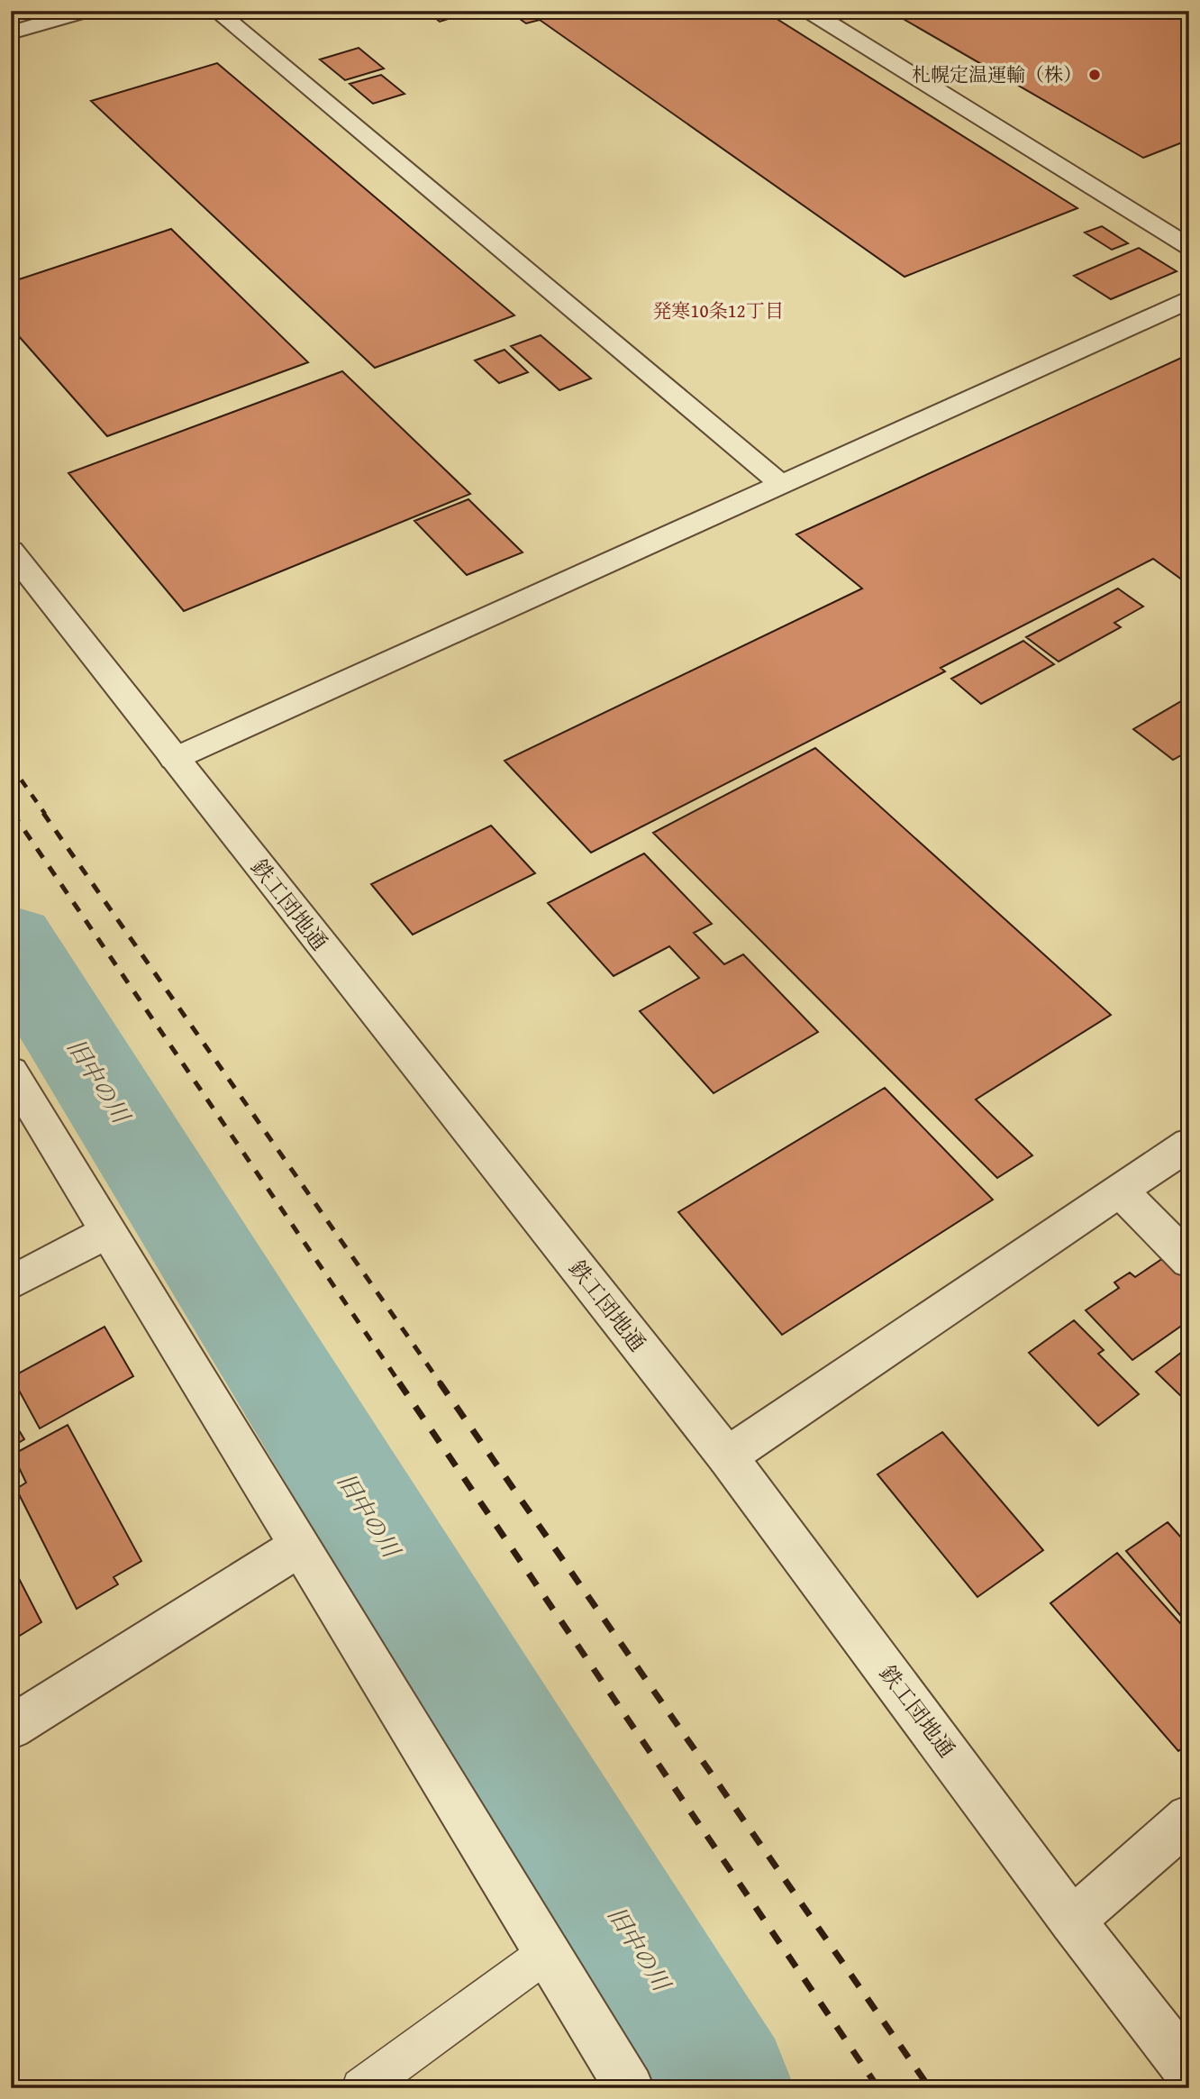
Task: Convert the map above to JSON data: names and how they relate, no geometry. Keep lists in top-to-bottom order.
{
  "streets": {
    "street": ["鉄工団地通"]
  },
  "districts": ["発寒10条12丁目"],
  "water": ["旧中の川"],
  "places": ["札幌定温運輸（株）"]
}
